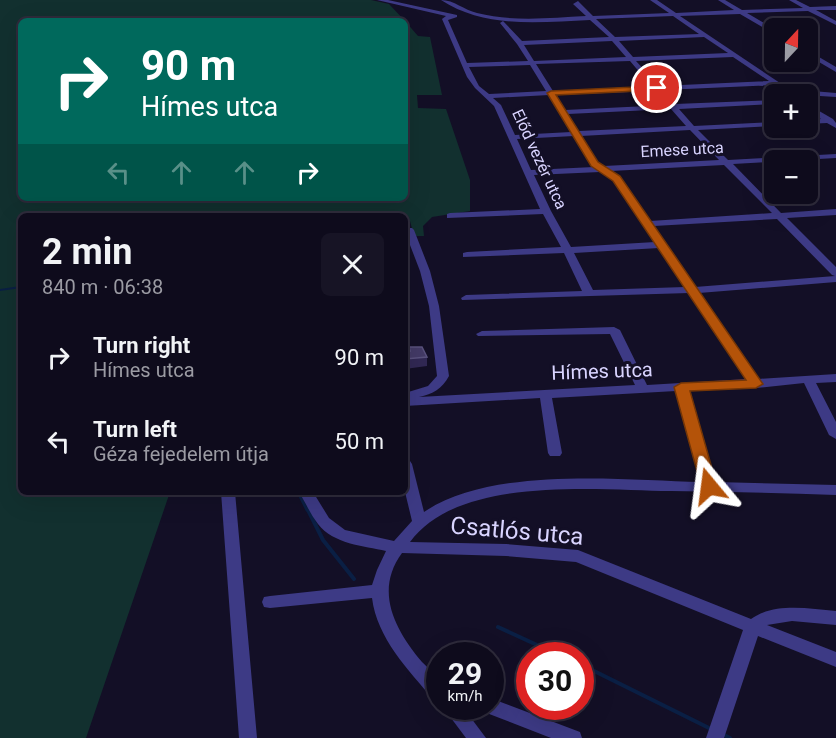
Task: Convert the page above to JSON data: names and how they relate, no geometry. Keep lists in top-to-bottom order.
{
  "streets": {
    "street": [
      "Emese utca",
      "Előd vezér utca",
      "Hímes utca",
      "Csatlós utca"
    ]
  },
  "crossings": [
    ["Emese utca", "Előd vezér utca"]
  ],
  "north": "top",
  "page": {
    "map_buttons": ["+", "−"],
    "turn": ["90 m", "Hímes utca"],
    "heading": ["2 min", "840 m · 06:38"],
    "list": [
      {
        "name": "Turn right",
        "note": "Hímes utca",
        "value": "90 m"
      },
      {
        "name": "Turn left",
        "note": "Géza fejedelem útja",
        "value": "50 m"
      }
    ],
    "speed": "29 km/h",
    "limit": "30"
  }
}
